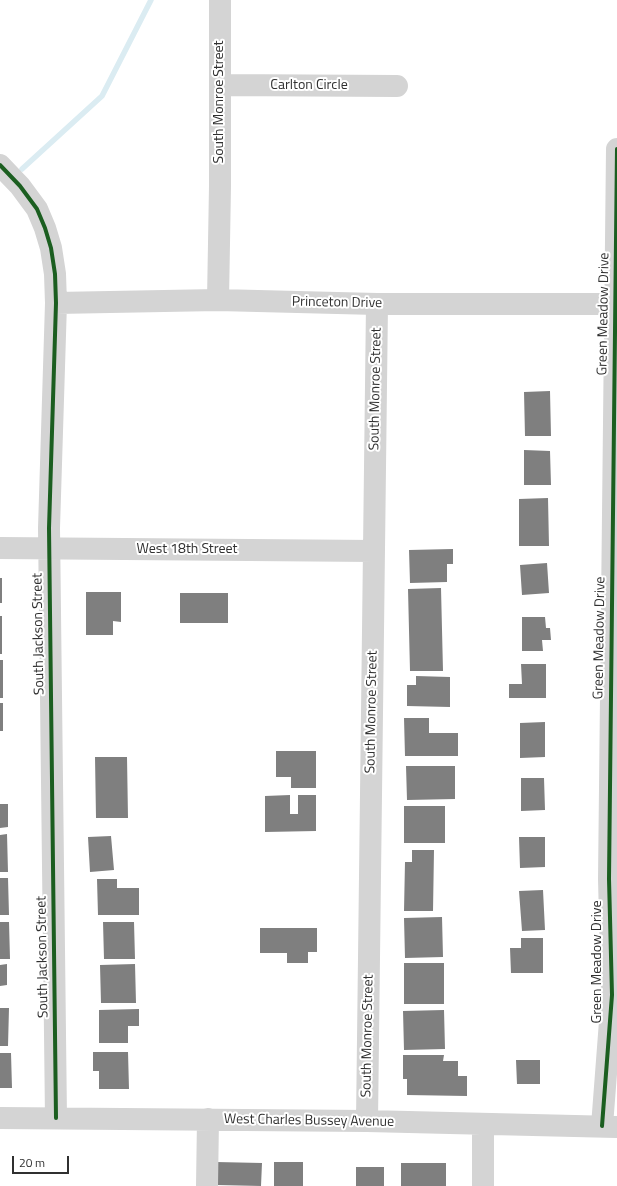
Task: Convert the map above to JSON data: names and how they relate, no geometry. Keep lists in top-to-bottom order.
{
  "streets": {
    "street": [
      "Carlton Circle",
      "South Monroe Street",
      "Princeton Drive",
      "Green Meadow Drive",
      "West 18th Street",
      "South Jackson Street",
      "West Charles Bussey Avenue"
    ]
  },
  "crossings": [
    ["Carlton Circle", "South Monroe Street"],
    ["South Monroe Street", "Princeton Drive"],
    ["South Monroe Street", "West 18th Street"],
    ["South Monroe Street", "West Charles Bussey Avenue"],
    ["Princeton Drive", "Green Meadow Drive"],
    ["Princeton Drive", "South Jackson Street"],
    ["Green Meadow Drive", "West Charles Bussey Avenue"],
    ["West 18th Street", "South Jackson Street"],
    ["South Jackson Street", "West Charles Bussey Avenue"]
  ],
  "scale_bar": "20 m"
}
